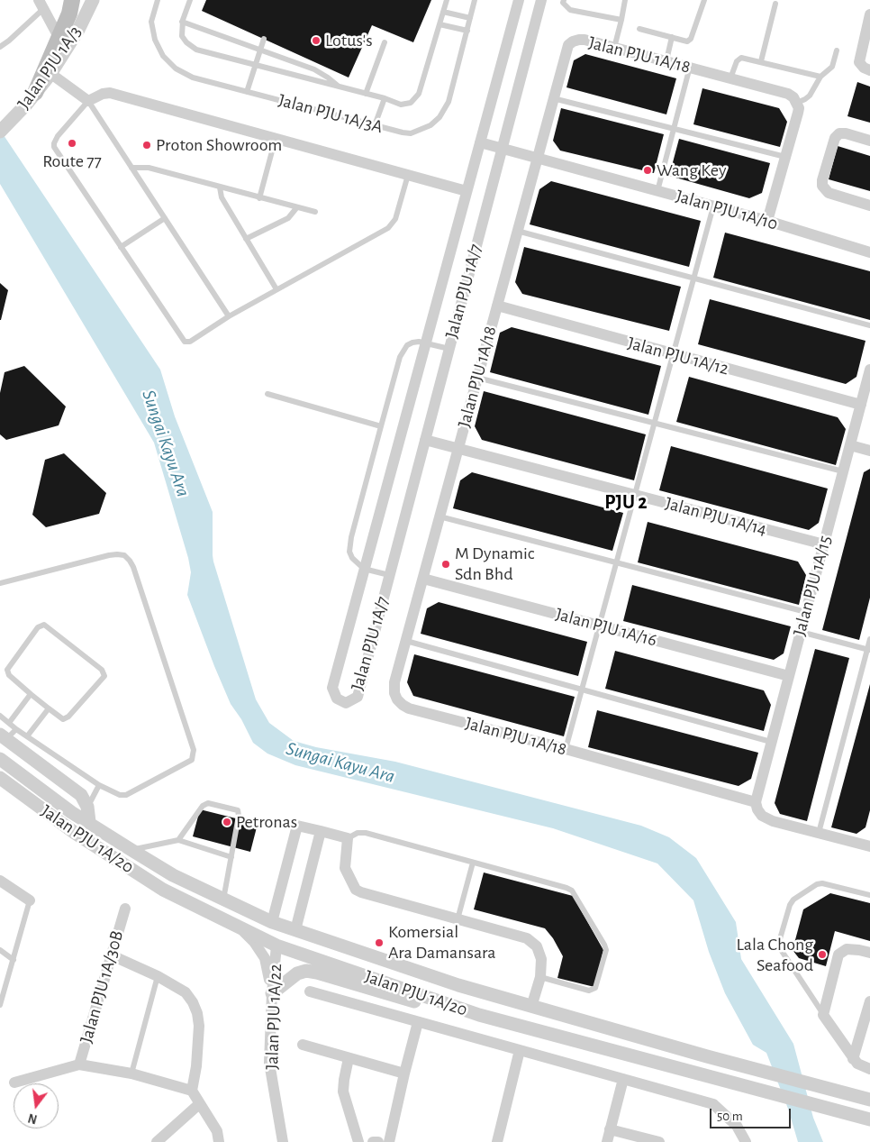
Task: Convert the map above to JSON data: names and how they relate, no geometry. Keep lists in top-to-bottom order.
{
  "streets": {
    "street": [
      "Jalan PJU 1A/18",
      "Jalan PJU 1A/3",
      "Jalan PJU 1A/10",
      "Jalan PJU 1A/7",
      "Jalan PJU 1A/12",
      "Jalan PJU 1A/14",
      "Jalan PJU 1A/15",
      "Jalan PJU 1A/16",
      "Jalan PJU 1A/20",
      "Jalan PJU 1A/30B",
      "Jalan PJU 1A/22"
    ],
    "lane": ["Jalan PJU 1A/3A"]
  },
  "crossings": [
    ["Jalan PJU 1A/18", "Jalan PJU 1A/10"],
    ["Jalan PJU 1A/18", "Jalan PJU 1A/12"],
    ["Jalan PJU 1A/18", "Jalan PJU 1A/14"],
    ["Jalan PJU 1A/18", "Jalan PJU 1A/15"],
    ["Jalan PJU 1A/18", "Jalan PJU 1A/16"],
    ["Jalan PJU 1A/10", "Jalan PJU 1A/7"],
    ["Jalan PJU 1A/7", "Jalan PJU 1A/14"],
    ["Jalan PJU 1A/12", "Jalan PJU 1A/15"],
    ["Jalan PJU 1A/14", "Jalan PJU 1A/15"],
    ["Jalan PJU 1A/15", "Jalan PJU 1A/16"],
    ["Jalan PJU 1A/20", "Jalan PJU 1A/22"]
  ],
  "districts": ["PJU 2"],
  "water": ["Sungai Kayu Ara"],
  "places": [
    "Lotus's",
    "Route 77",
    "Proton Showroom",
    "Wang Key",
    "M Dynamic Sdn Bhd",
    "Petronas",
    "Komersial Ara Damansara",
    "Lala Chong Seafood"
  ],
  "scale_bar": "50 m",
  "north": "bottom"
}
